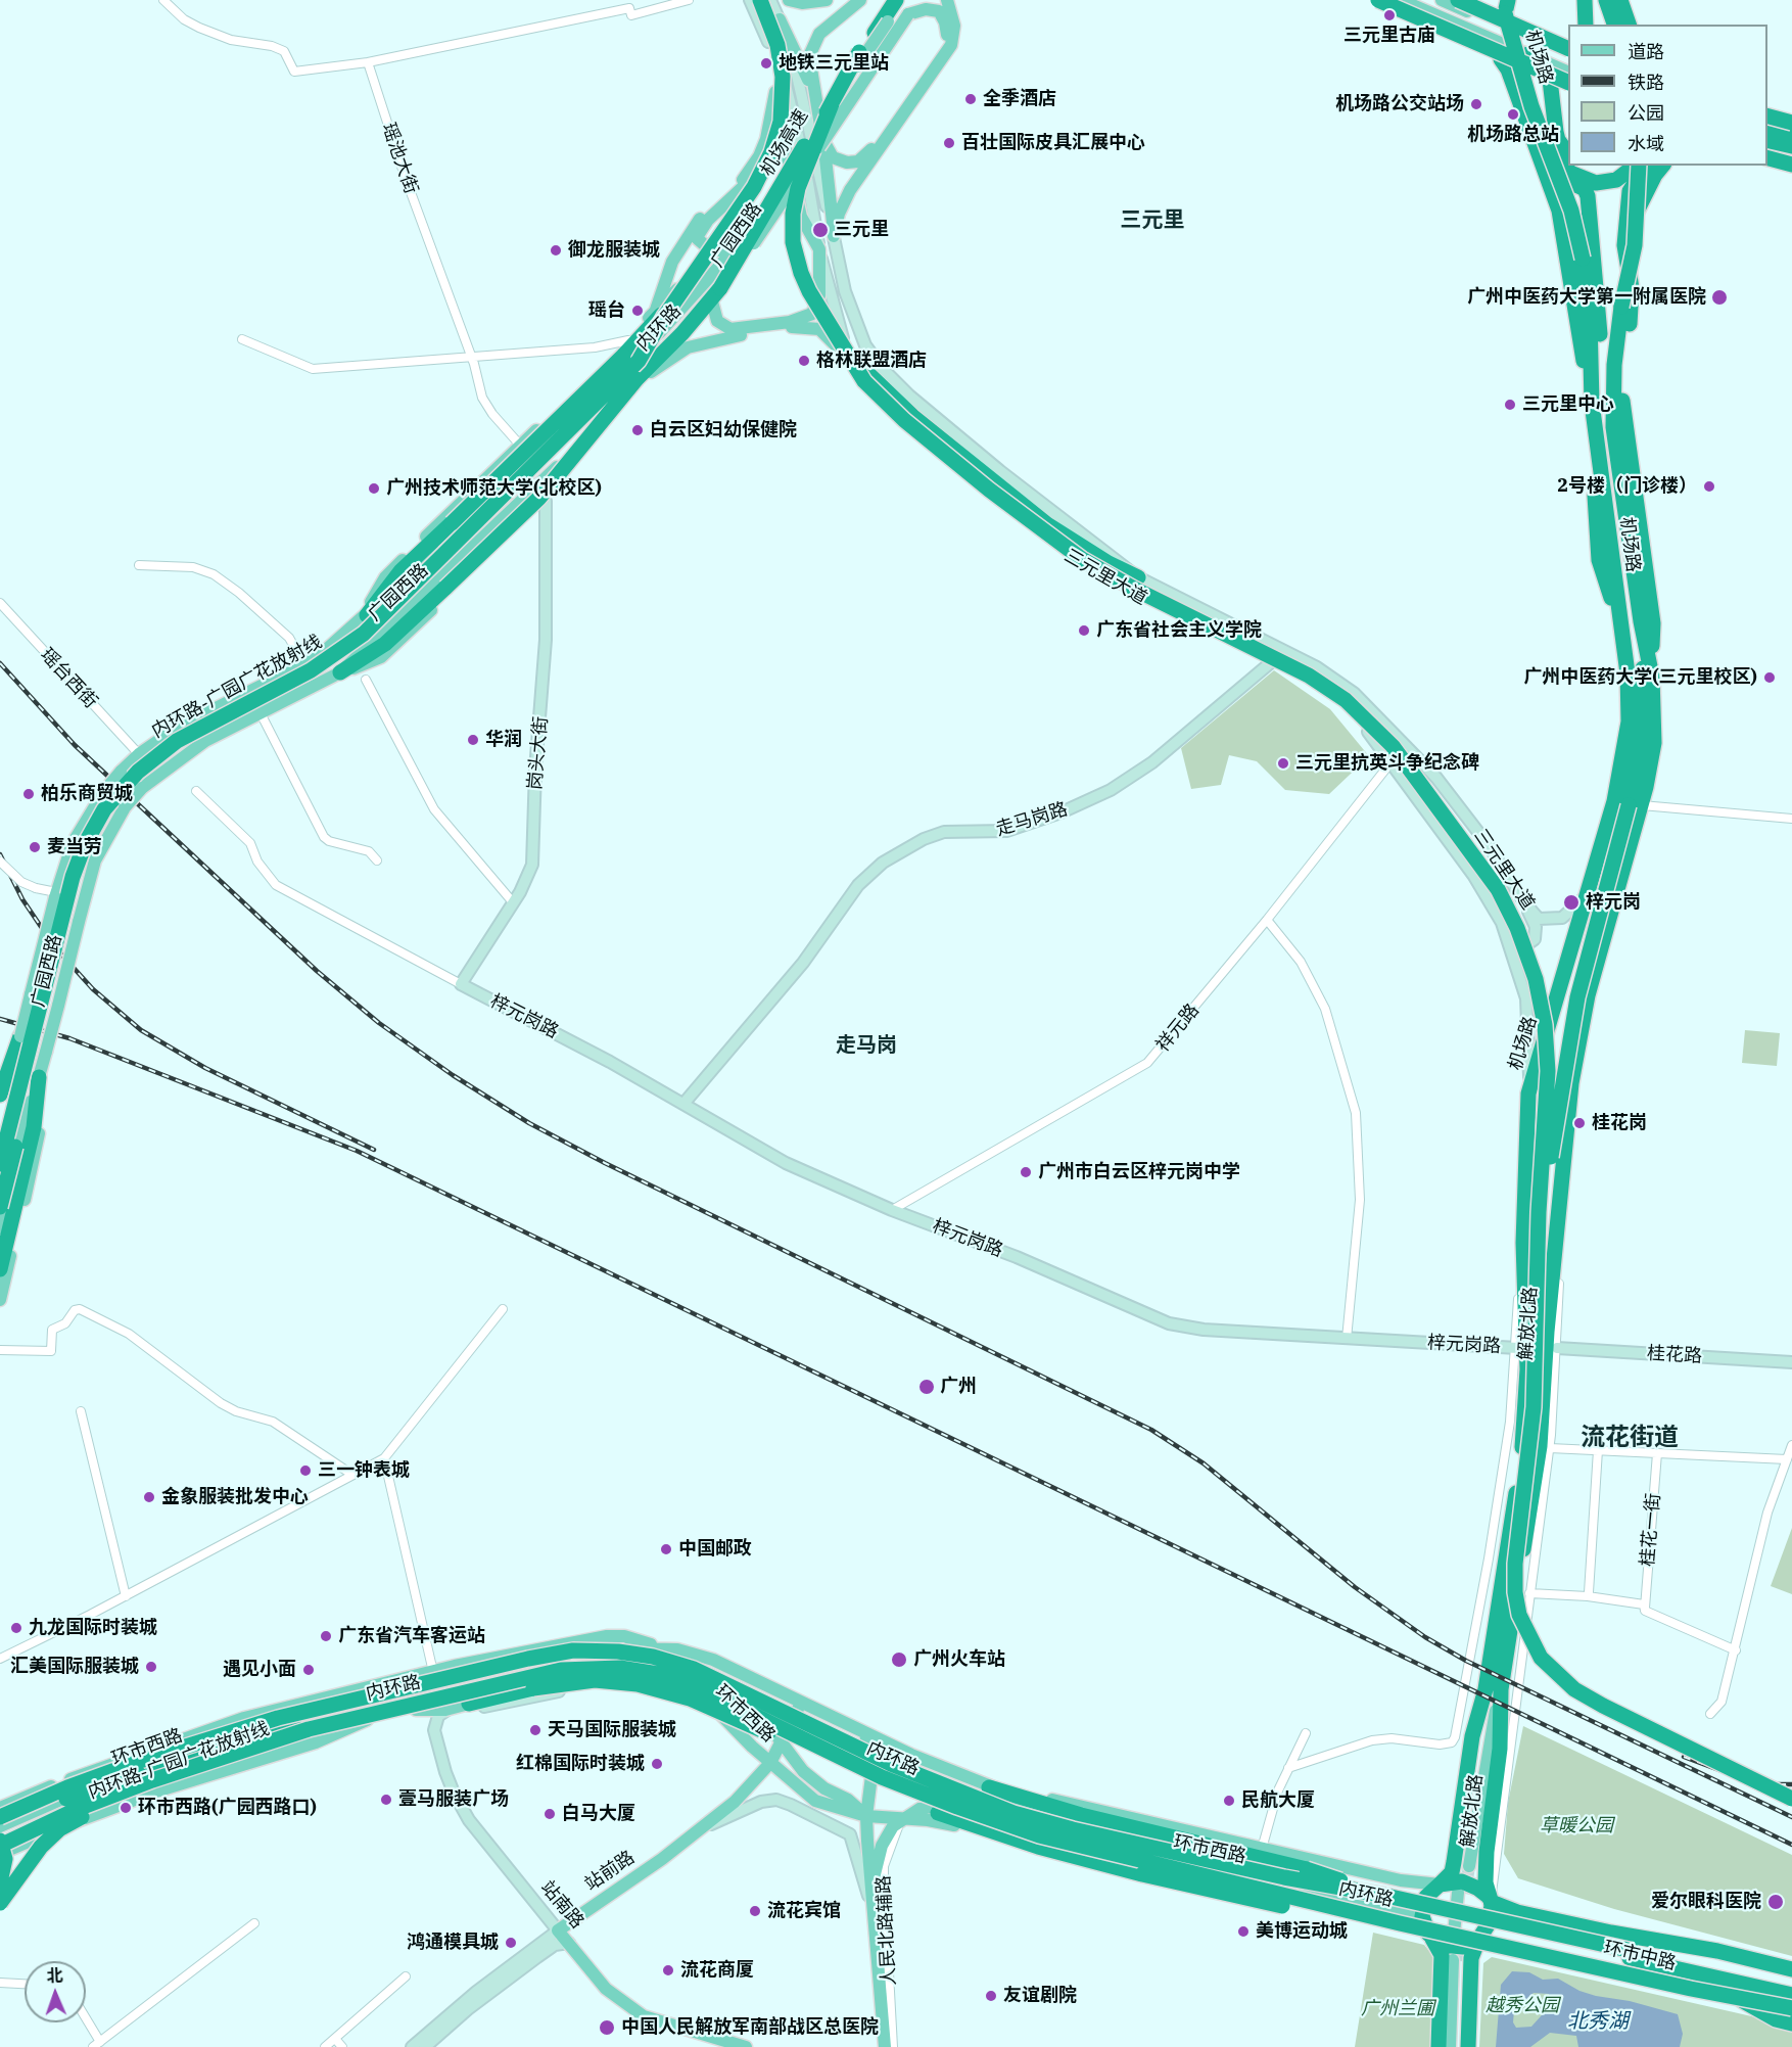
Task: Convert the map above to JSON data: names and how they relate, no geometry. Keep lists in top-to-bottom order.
{
  "streets": {
    "highway": [
      "机场路",
      "机场高速",
      "内环路",
      "内环路-广园广花放射线",
      "解放北路",
      "环市中路"
    ],
    "main road": [
      "广园西路",
      "环市西路",
      "站前路",
      "站南路"
    ],
    "street": [
      "瑶池大街",
      "三元里大道",
      "瑶台西街",
      "岗头大街",
      "走马岗路",
      "梓元岗路",
      "祥元路",
      "桂花路",
      "桂花一街",
      "人民北路辅路"
    ]
  },
  "crossings": [
    ["机场路", "三元里大道"],
    ["机场路", "解放北路"],
    ["机场高速", "广园西路"],
    ["机场高速", "内环路"],
    ["瑶池大街", "广园西路"],
    ["广园西路", "内环路"],
    ["广园西路", "三元里大道"],
    ["广园西路", "瑶台西街"],
    ["广园西路", "内环路-广园广花放射线"],
    ["内环路", "内环路-广园广花放射线"],
    ["内环路", "环市西路"],
    ["三元里大道", "走马岗路"],
    ["三元里大道", "祥元路"],
    ["三元里大道", "解放北路"],
    ["内环路-广园广花放射线", "环市西路"],
    ["岗头大街", "梓元岗路"],
    ["走马岗路", "梓元岗路"],
    ["梓元岗路", "祥元路"],
    ["解放北路", "环市西路"],
    ["解放北路", "环市中路"],
    ["环市西路", "站前路"],
    ["环市西路", "人民北路辅路"],
    ["环市西路", "环市中路"],
    ["站前路", "站南路"]
  ],
  "districts": ["三元里", "走马岗", "流花街道"],
  "water": ["北秀湖"],
  "parks": ["草暖公园", "越秀公园", "广州兰圃"],
  "places": [
    "三元里古庙",
    "地铁三元里站",
    "全季酒店",
    "机场路公交站场",
    "机场路总站",
    "百壮国际皮具汇展中心",
    "三元里",
    "御龙服装城",
    "广州中医药大学第一附属医院",
    "瑶台",
    "格林联盟酒店",
    "三元里中心",
    "白云区妇幼保健院",
    "2号楼（门诊楼）",
    "广州技术师范大学(北校区)",
    "广东省社会主义学院",
    "广州中医药大学(三元里校区)",
    "华润",
    "三元里抗英斗争纪念碑",
    "柏乐商贸城",
    "麦当劳",
    "梓元岗",
    "桂花岗",
    "广州市白云区梓元岗中学",
    "广州",
    "三一钟表城",
    "金象服装批发中心",
    "中国邮政",
    "九龙国际时装城",
    "广东省汽车客运站",
    "广州火车站",
    "汇美国际服装城",
    "遇见小面",
    "天马国际服装城",
    "红棉国际时装城",
    "壹马服装广场",
    "民航大厦",
    "环市西路(广园西路口)",
    "白马大厦",
    "爱尔眼科医院",
    "流花宾馆",
    "美博运动城",
    "鸿通模具城",
    "流花商厦",
    "友谊剧院",
    "中国人民解放军南部战区总医院"
  ],
  "legend": [
    "道路",
    "铁路",
    "公园",
    "水域"
  ],
  "north": "top"
}
